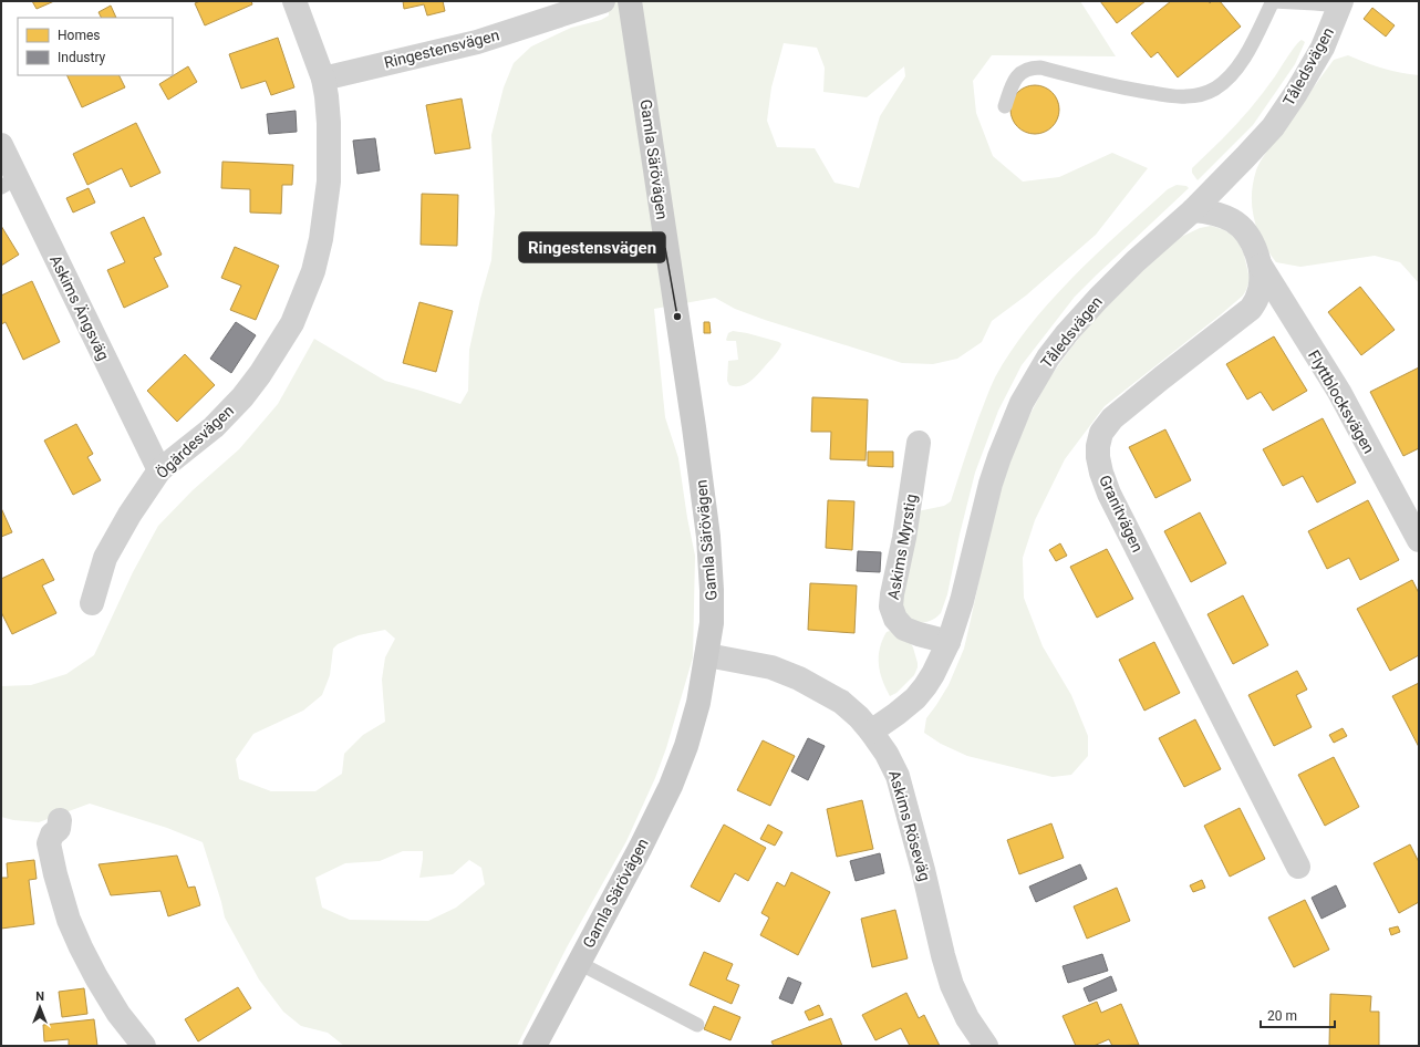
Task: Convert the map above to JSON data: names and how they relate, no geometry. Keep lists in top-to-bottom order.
{
  "streets": {
    "street": [
      "Ringestensvägen",
      "Tåledsvägen",
      "Gamla Särövägen",
      "Askims Ängsväg",
      "Flyttblocksvägen",
      "Ögärdesvägen",
      "Granitvägen",
      "Askims Myrstig",
      "Askims Röseväg"
    ]
  },
  "crossings": [
    ["Ringestensvägen", "Ögärdesvägen"],
    ["Tåledsvägen", "Granitvägen"],
    ["Tåledsvägen", "Askims Myrstig"],
    ["Tåledsvägen", "Askims Röseväg"],
    ["Gamla Särövägen", "Askims Röseväg"],
    ["Askims Ängsväg", "Ögärdesvägen"],
    ["Flyttblocksvägen", "Granitvägen"]
  ],
  "places": ["Ringestensvägen"],
  "legend": ["Homes", "Industry"],
  "scale_bar": "20 m",
  "north": "top"
}
